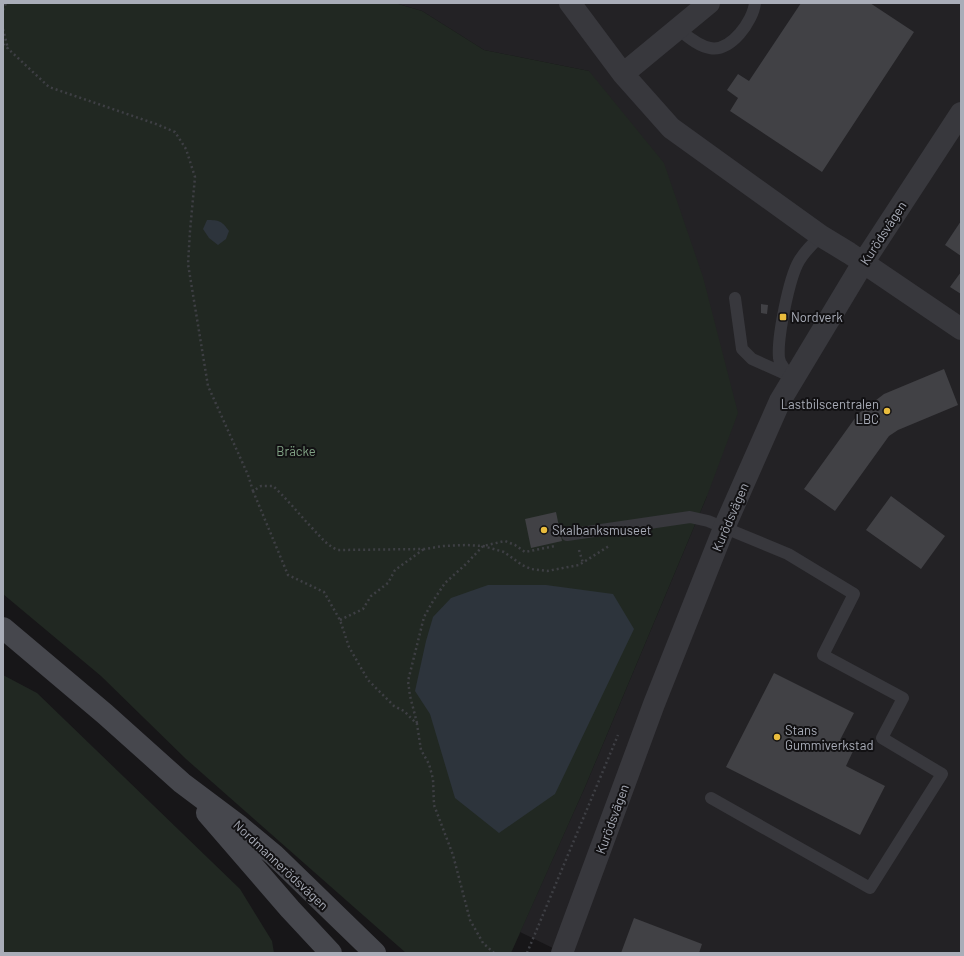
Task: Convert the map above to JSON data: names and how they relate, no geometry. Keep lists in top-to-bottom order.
{
  "streets": {
    "main road": ["Nordmannerödsvägen"],
    "street": ["Kurödsvägen"]
  },
  "parks": ["Bräcke"],
  "places": {
    "transit": ["Nordverk"],
    "other": ["Lastbilscentralen LBC", "Skalbanksmuseet", "Stans Gummiverkstad"]
  }
}
